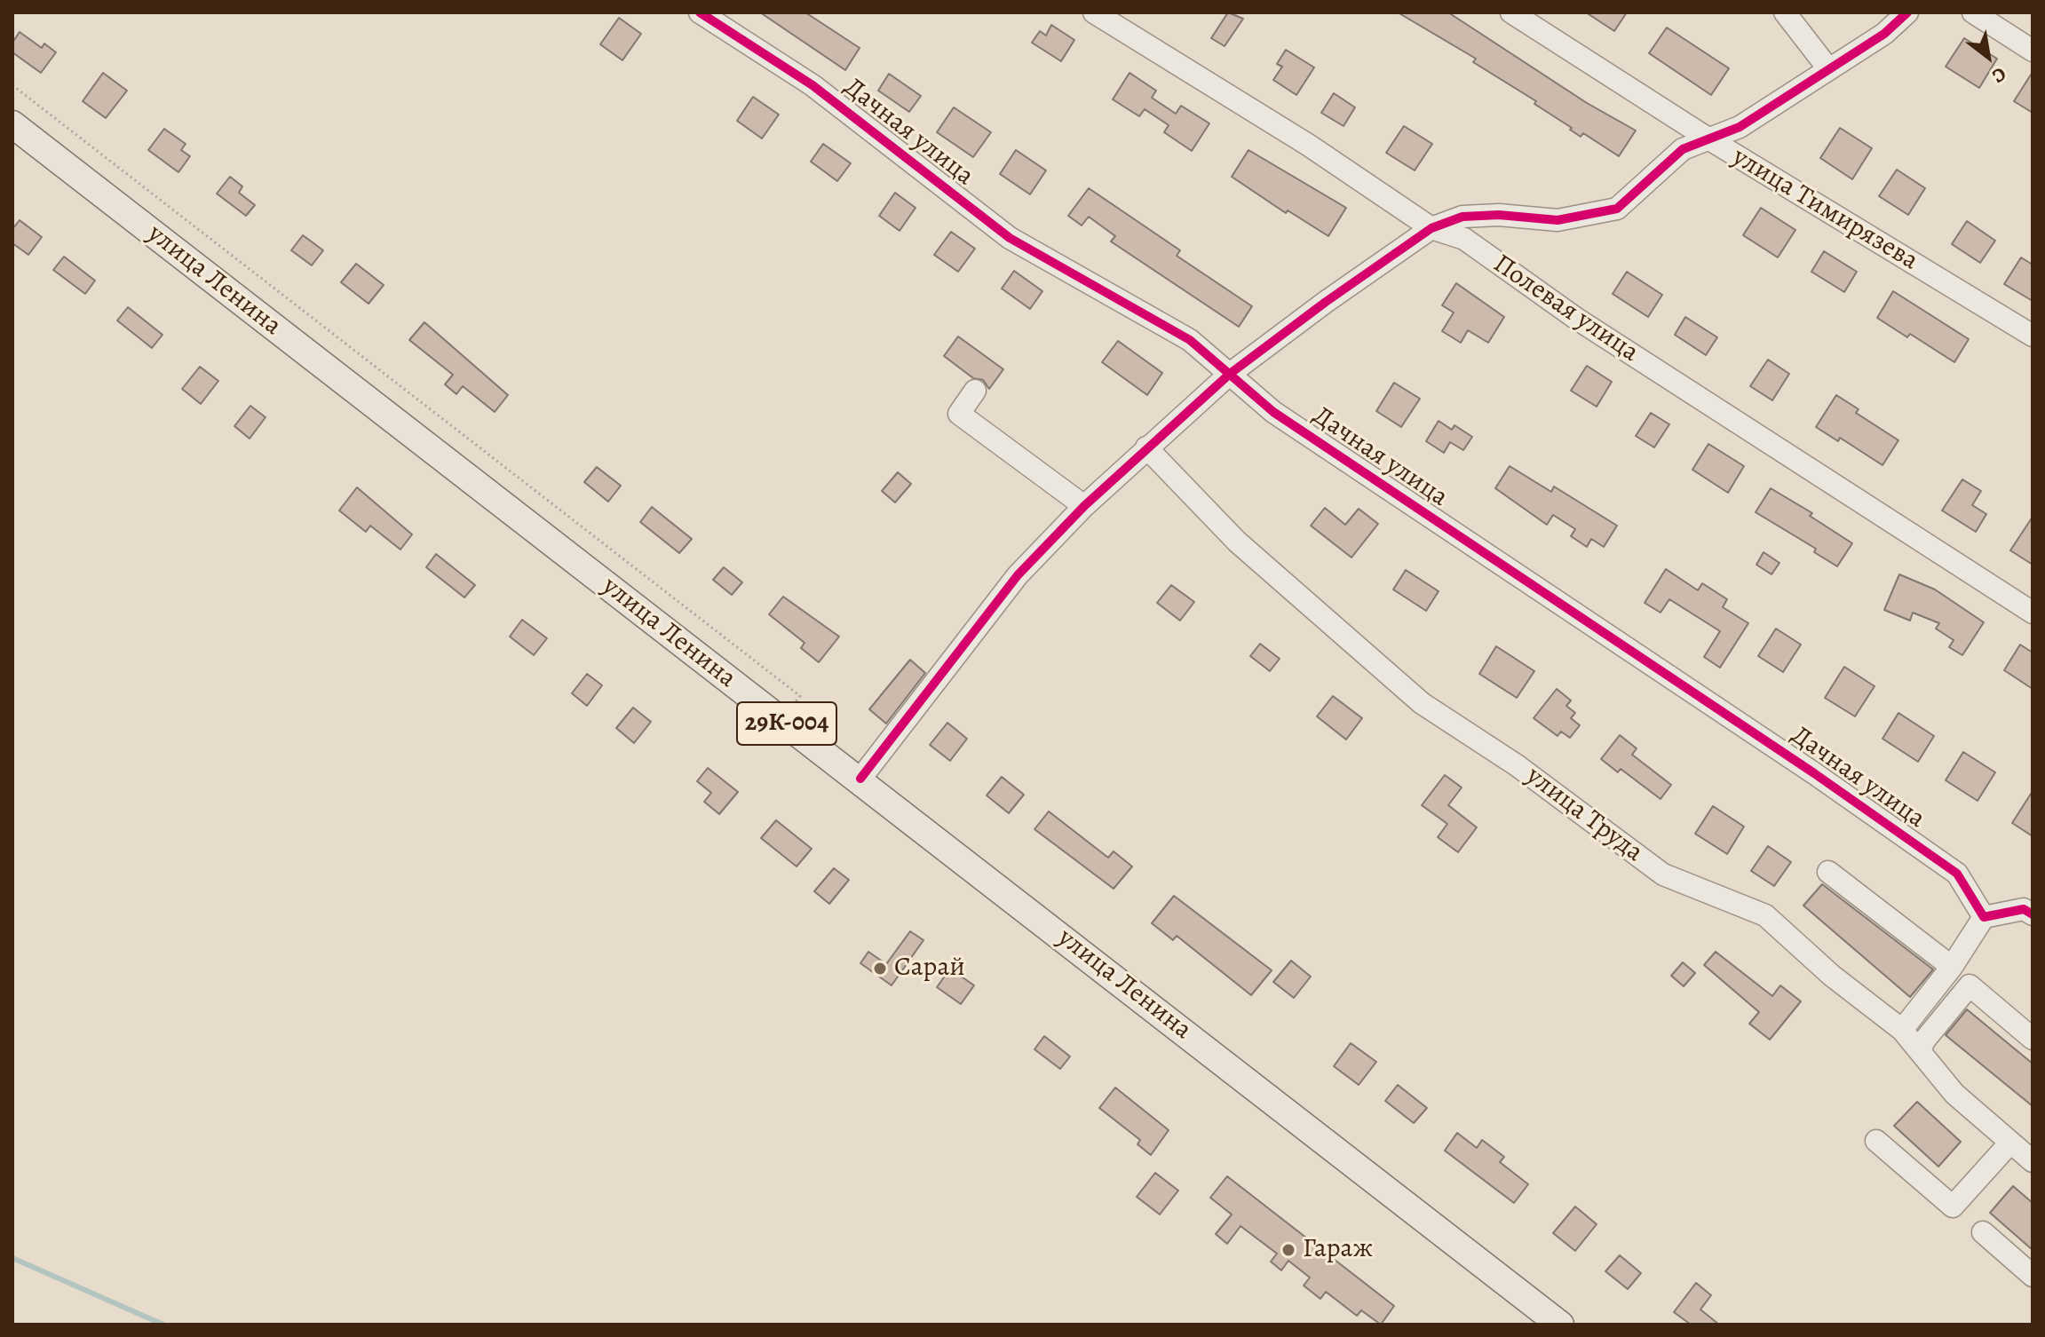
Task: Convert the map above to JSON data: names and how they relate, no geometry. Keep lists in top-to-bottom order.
{
  "streets": {
    "main road": ["улица Ленина", "29К-004"],
    "street": [
      "Дачная улица",
      "улица Тимирязева",
      "Полевая улица",
      "улица Труда"
    ]
  },
  "places": ["Сарай", "Гараж"],
  "north": "bottom right"
}
